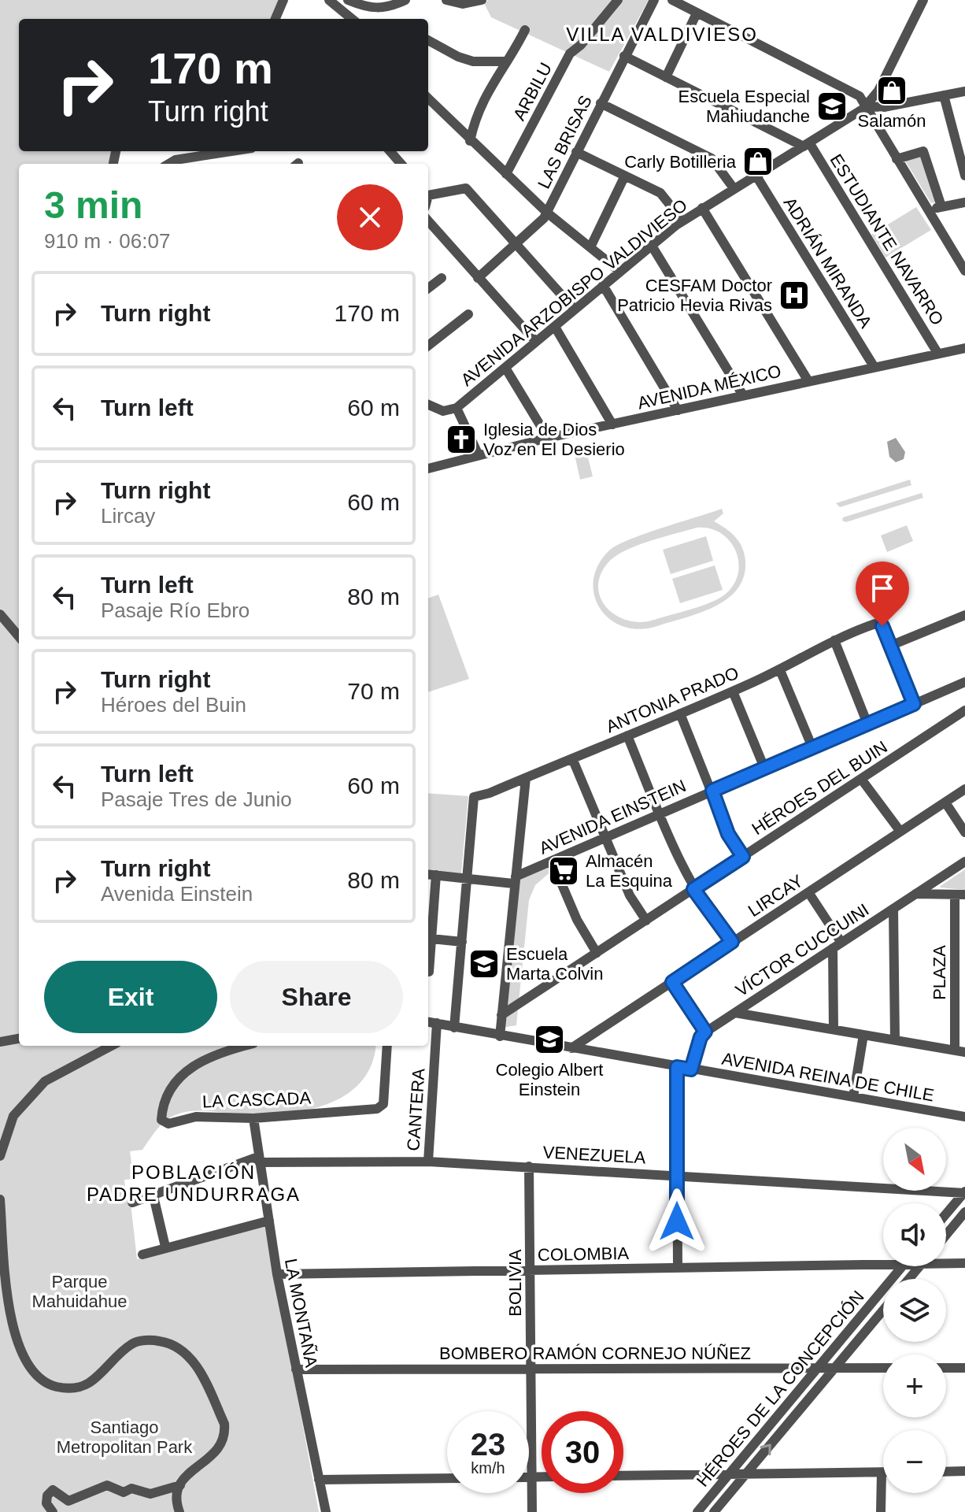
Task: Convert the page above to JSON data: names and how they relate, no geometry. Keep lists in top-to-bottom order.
{
  "streets": {
    "street": [
      "ARBILU",
      "LAS BRISAS",
      "ESTUDIANTE NAVARRO",
      "ADRIÁN MIRANDA",
      "AVENIDA ARZOBISPO VALDIVIESO",
      "AVENIDA MÉXICO",
      "ANTONIA PRADO",
      "HÉROES DEL BUIN",
      "AVENIDA EINSTEIN",
      "LIRCAY",
      "VÍCTOR CUCCUINI",
      "PLAZA",
      "AVENIDA REINA DE CHILE",
      "LA CASCADA",
      "CANTERA",
      "VENEZUELA",
      "COLOMBIA",
      "BOLIVIA",
      "LA MONTAÑA",
      "BOMBERO RAMÓN CORNEJO NÚÑEZ",
      "HÉROES DE LA CONCEPCIÓN"
    ]
  },
  "crossings": [
    ["ESTUDIANTE NAVARRO", "AVENIDA ARZOBISPO VALDIVIESO"],
    ["ESTUDIANTE NAVARRO", "AVENIDA MÉXICO"],
    ["ADRIÁN MIRANDA", "AVENIDA ARZOBISPO VALDIVIESO"],
    ["ADRIÁN MIRANDA", "AVENIDA MÉXICO"],
    ["ANTONIA PRADO", "AVENIDA EINSTEIN"],
    ["HÉROES DEL BUIN", "AVENIDA EINSTEIN"],
    ["AVENIDA EINSTEIN", "AVENIDA REINA DE CHILE"],
    ["LIRCAY", "AVENIDA REINA DE CHILE"],
    ["AVENIDA REINA DE CHILE", "CANTERA"],
    ["LA CASCADA", "LA MONTAÑA"],
    ["CANTERA", "VENEZUELA"],
    ["VENEZUELA", "BOLIVIA"],
    ["VENEZUELA", "LA MONTAÑA"],
    ["COLOMBIA", "BOLIVIA"],
    ["COLOMBIA", "LA MONTAÑA"],
    ["BOLIVIA", "BOMBERO RAMÓN CORNEJO NÚÑEZ"],
    ["LA MONTAÑA", "BOMBERO RAMÓN CORNEJO NÚÑEZ"],
    ["BOMBERO RAMÓN CORNEJO NÚÑEZ", "HÉROES DE LA CONCEPCIÓN"]
  ],
  "districts": ["VILLA VALDIVIESO", "POBLACIÓN PADRE UNDURRAGA"],
  "parks": ["Parque Mahuidahue", "Santiago Metropolitan Park"],
  "places": {
    "shop": ["Salamón", "Carly Botilleria"],
    "school or university": ["Escuela Especial Mahiudanche", "Escuela Marta Colvin", "Colegio Albert Einstein"],
    "hospital": ["CESFAM Doctor Patricio Hevia Rivas"],
    "church": ["Iglesia de Dios Voz en El Desierio"],
    "supermarket": ["Almacén La Esquina"]
  },
  "north": "bottom right",
  "page": {
    "turn": ["170 m", "Turn right"],
    "heading": ["3 min", "910 m · 06:07"],
    "list": [
      {
        "name": "Turn right",
        "value": "170 m"
      },
      {
        "name": "Turn left",
        "value": "60 m"
      },
      {
        "name": "Turn right",
        "note": "Lircay",
        "value": "60 m"
      },
      {
        "name": "Turn left",
        "note": "Pasaje Río Ebro",
        "value": "80 m"
      },
      {
        "name": "Turn right",
        "note": "Héroes del Buin",
        "value": "70 m"
      },
      {
        "name": "Turn left",
        "note": "Pasaje Tres de Junio",
        "value": "60 m"
      },
      {
        "name": "Turn right",
        "note": "Avenida Einstein",
        "value": "80 m"
      }
    ],
    "buttons": ["Exit", "Share"],
    "map_buttons": ["+", "−"],
    "speed": "23 km/h",
    "limit": "30"
  }
}
